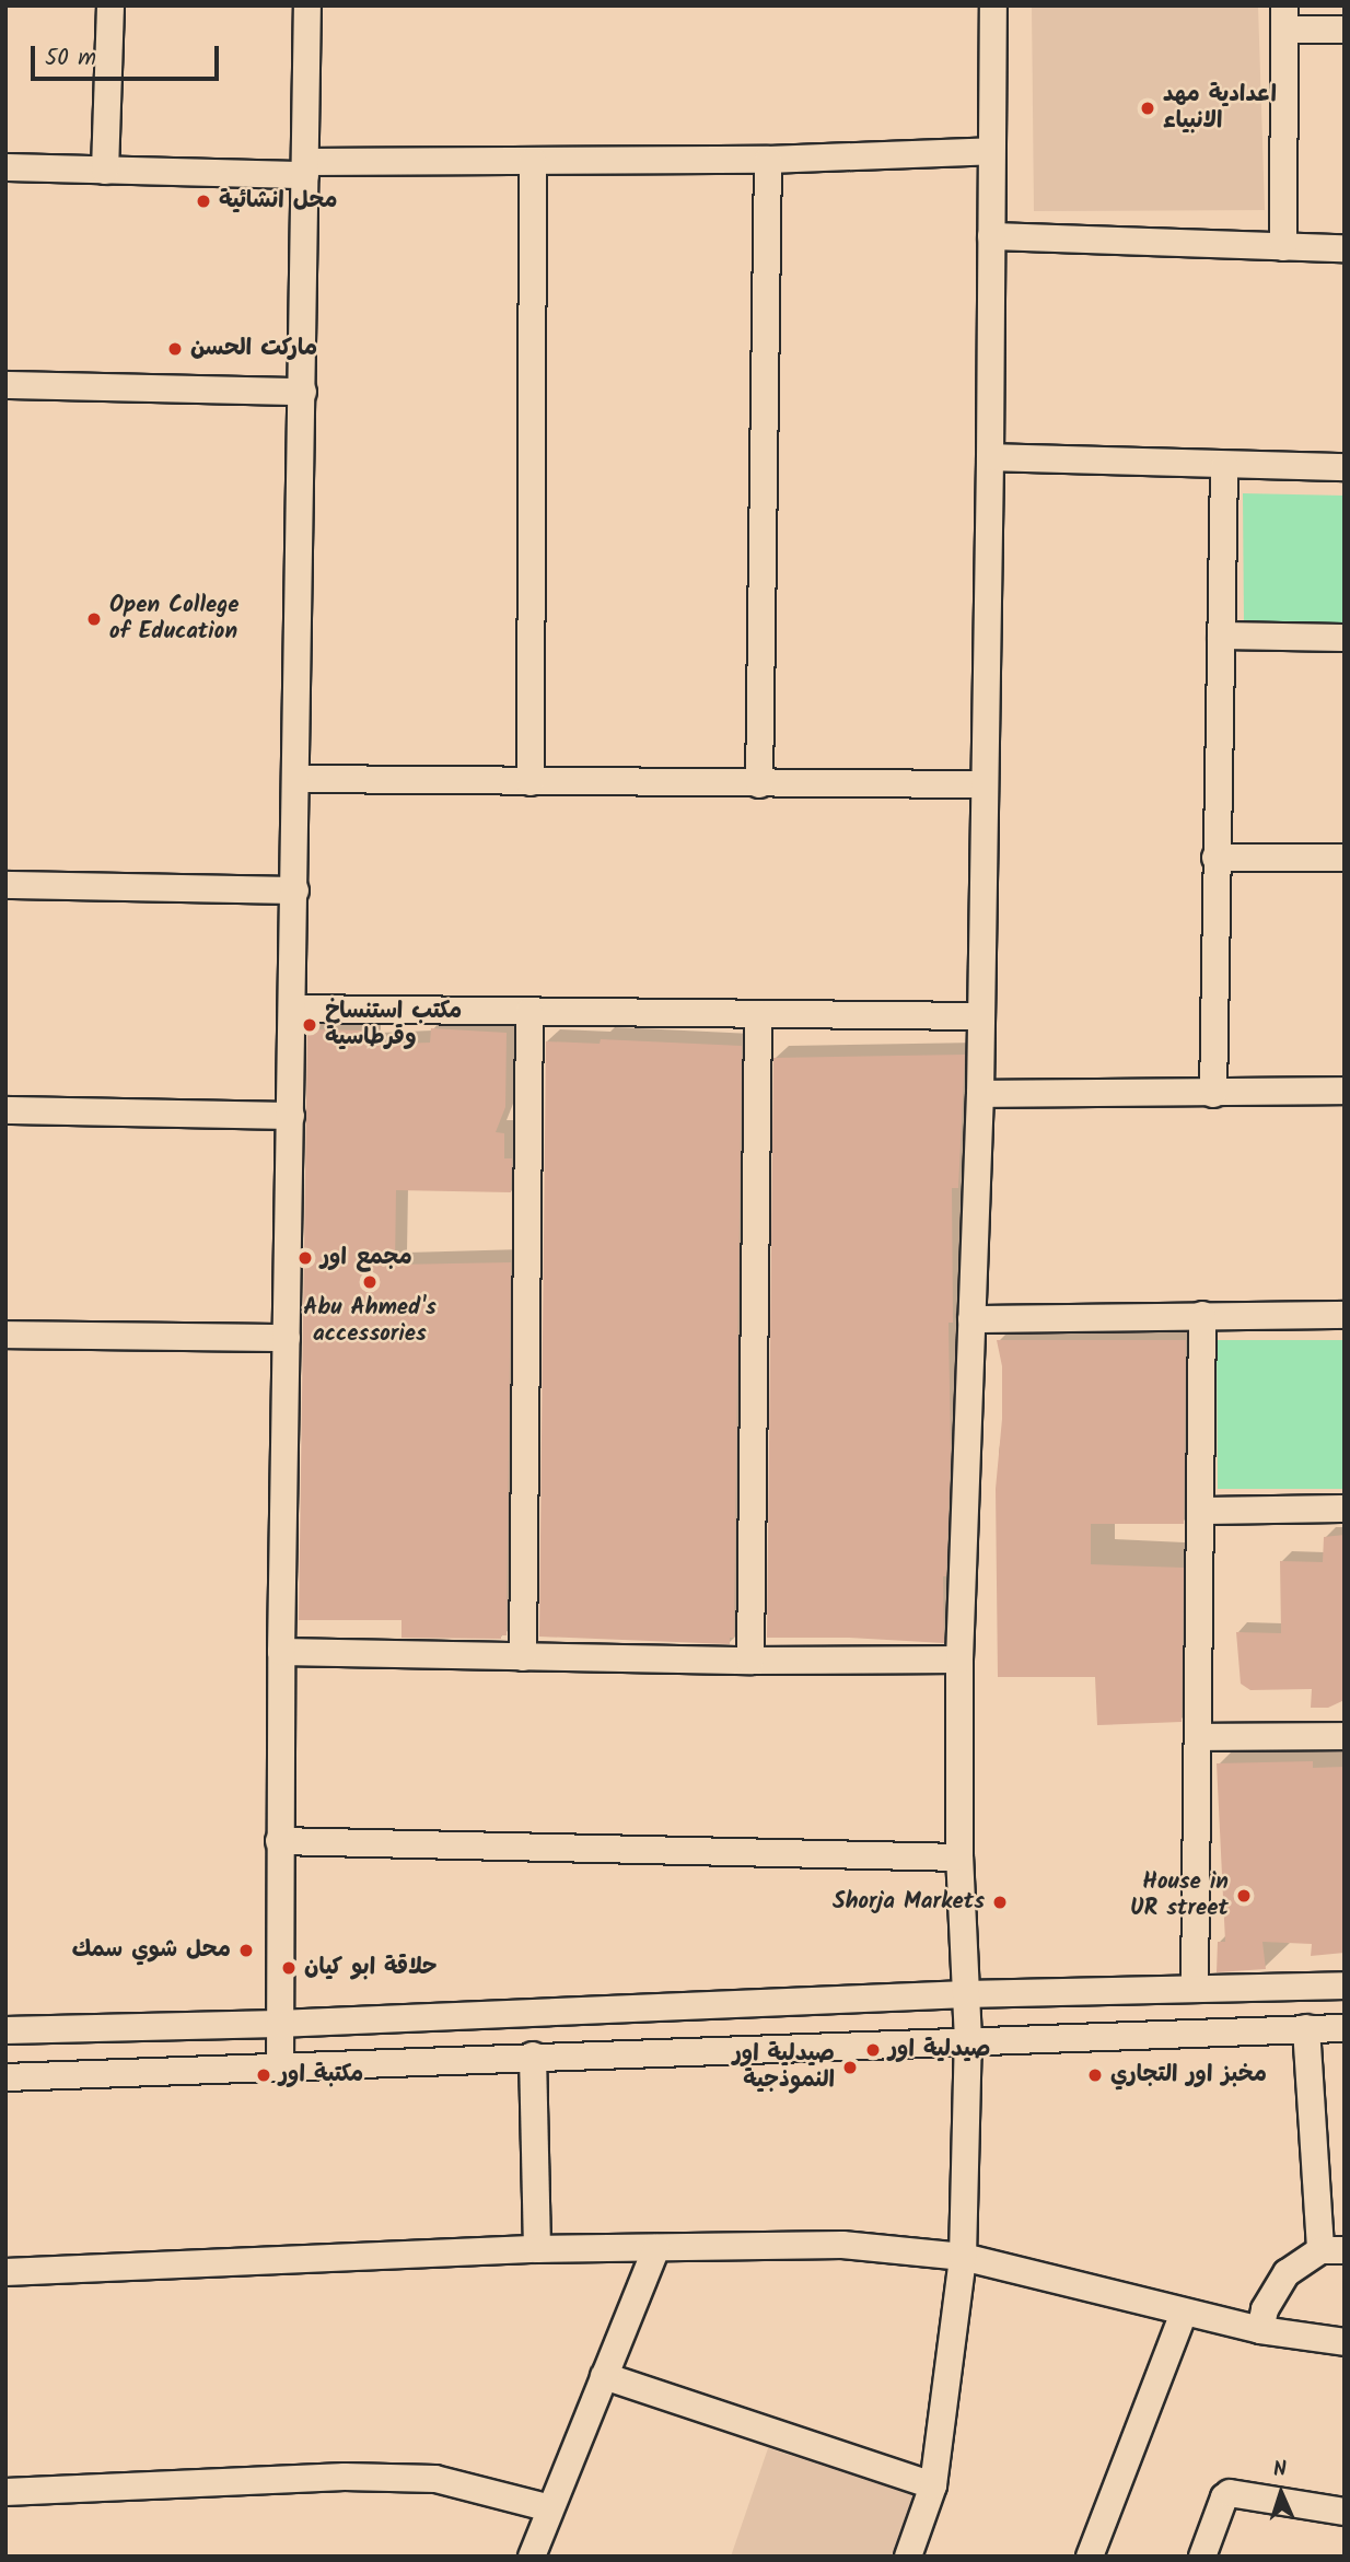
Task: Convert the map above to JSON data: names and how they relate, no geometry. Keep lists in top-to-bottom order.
{
  "places": [
    "اعدادية مهد الانبياء",
    "محل انشائية",
    "ماركت الحسن",
    "Open College of Education",
    "مكتب استنساخ وقرطاسية",
    "مجمع اور",
    "Abu Ahmed's accessories",
    "House in UR street",
    "Shorja Markets",
    "محل شوي سمك",
    "حلاقة ابو كيان",
    "صيدلية اور",
    "صيدلية اور النموذجية",
    "مكتبة اور",
    "مخبز اور التجاري"
  ],
  "scale_bar": "50 m",
  "north": "top"
}
